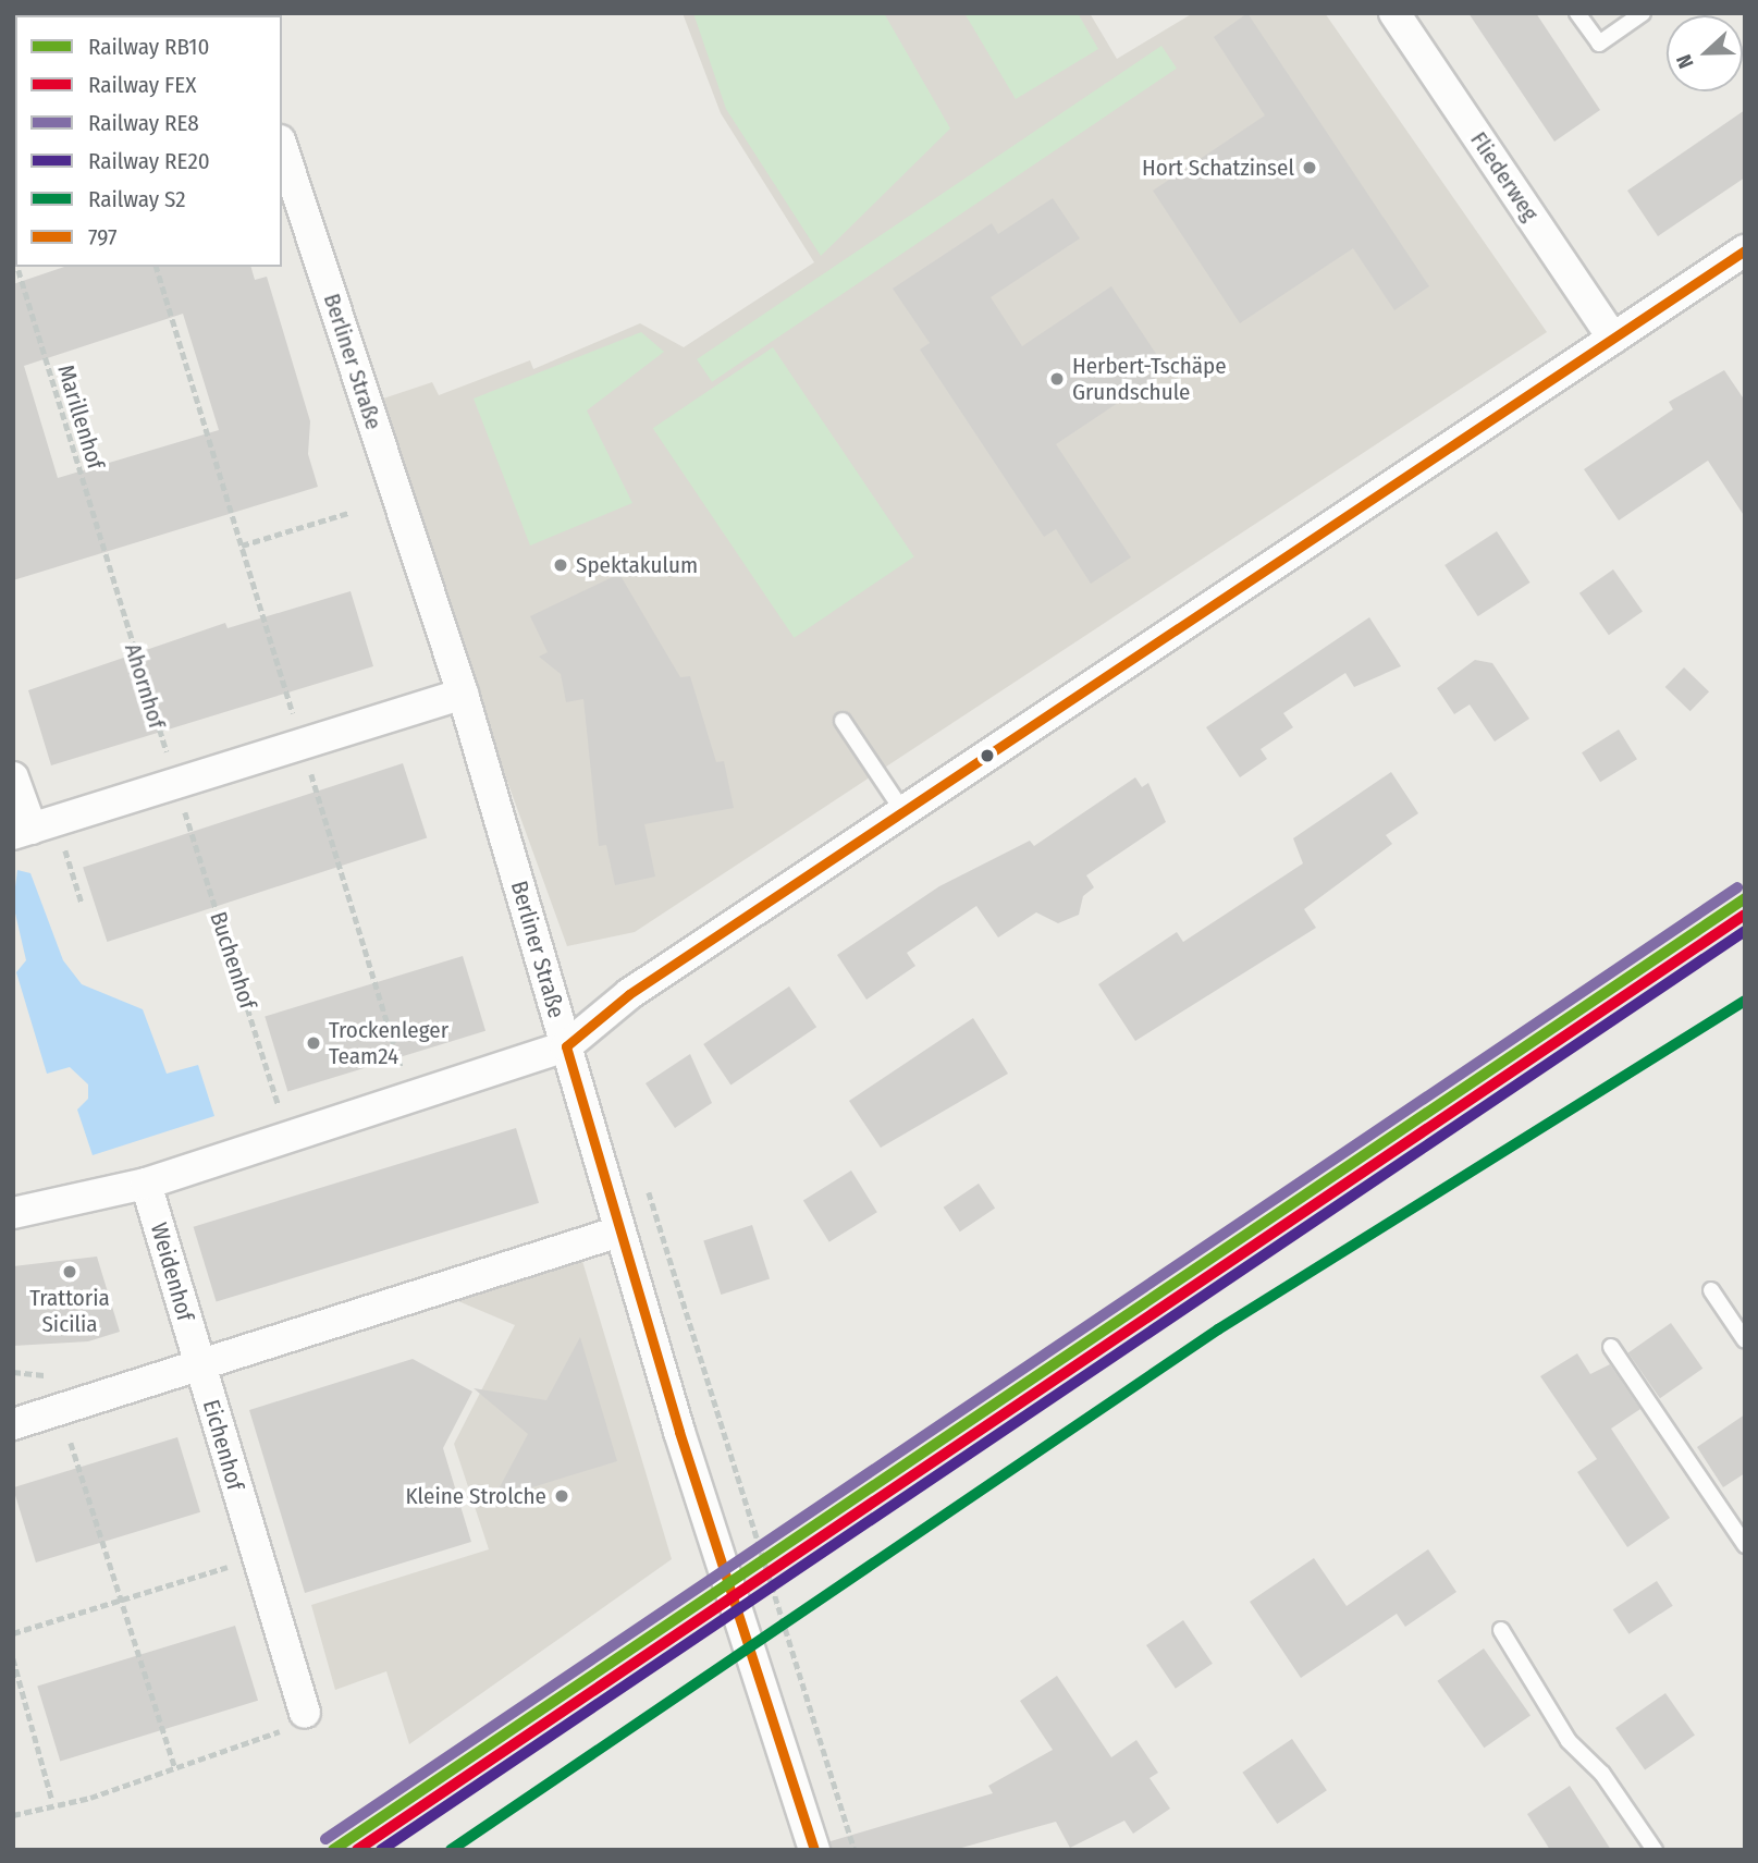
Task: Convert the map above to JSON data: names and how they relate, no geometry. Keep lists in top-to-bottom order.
{
  "streets": {
    "street": [
      "Fliederweg",
      "Berliner Straße",
      "Weidenhof",
      "Eichenhof"
    ],
    "path": ["Marillenhof", "Ahornhof", "Buchenhof"]
  },
  "crossings": [
    ["Marillenhof", "Ahornhof"],
    ["Ahornhof", "Buchenhof"],
    ["Weidenhof", "Eichenhof"]
  ],
  "places": [
    "Hort Schatzinsel",
    "Herbert-Tschäpe Grundschule",
    "Spektakulum",
    "Trockenleger Team24",
    "Trattoria Sicilia",
    "Kleine Strolche"
  ],
  "lines": [
    "transit line 797",
    "rail line RE8",
    "rail line RB10",
    "rail line FEX",
    "rail line RE20",
    "rail line S2"
  ],
  "legend": [
    "Railway RB10",
    "Railway FEX",
    "Railway RE8",
    "Railway RE20",
    "Railway S2",
    "797"
  ],
  "north": "left"
}
